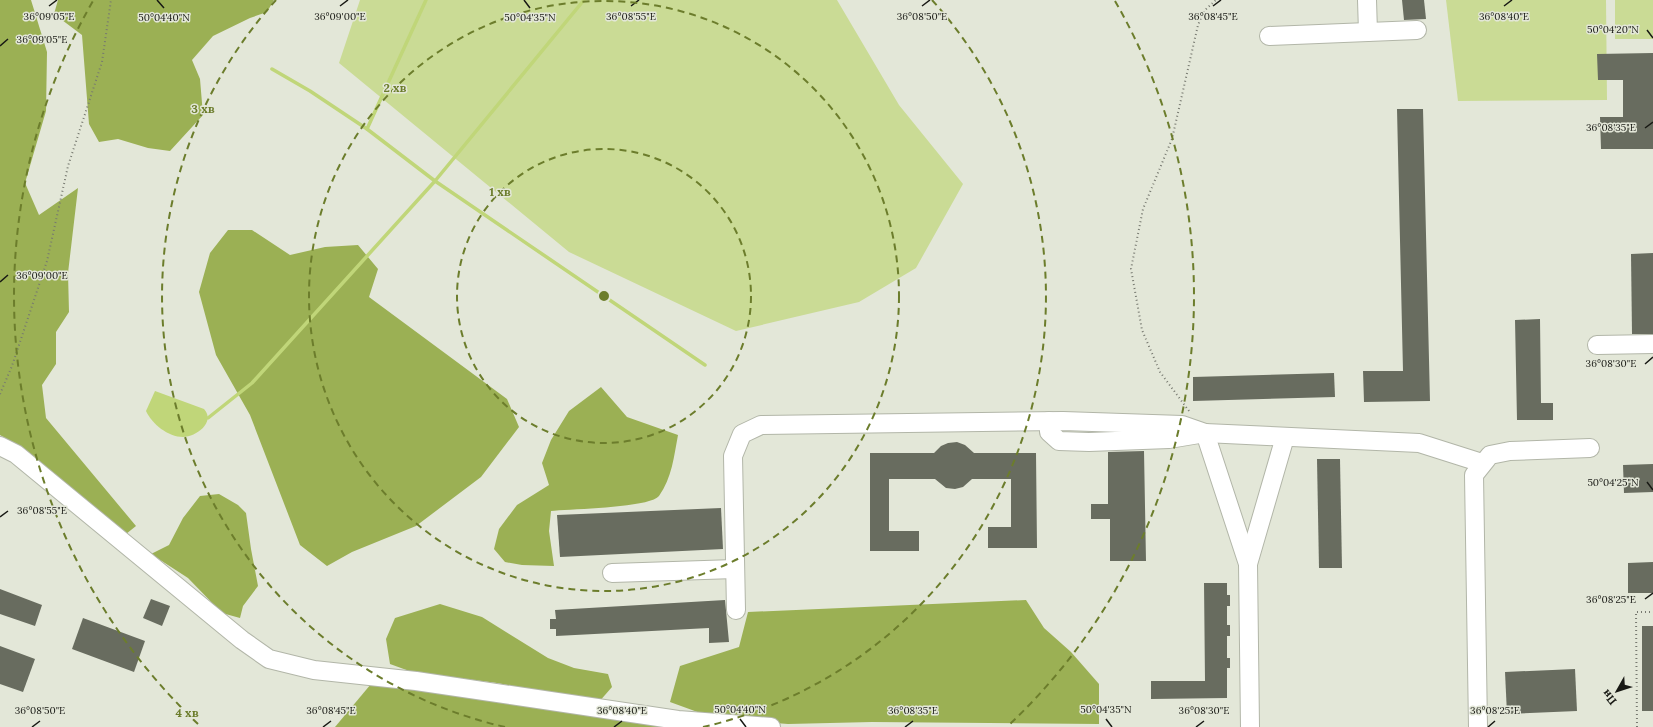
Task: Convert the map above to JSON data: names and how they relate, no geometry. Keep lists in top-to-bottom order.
{
  "north": "bottom left",
  "coordinates": [
    "36°09'05\"E",
    "36°09'00\"E",
    "36°08'55\"E",
    "36°08'50\"E",
    "36°08'45\"E",
    "36°08'40\"E",
    "50°04'35\"N",
    "50°04'40\"N",
    "50°04'20\"N",
    "36°08'35\"E",
    "36°08'30\"E",
    "50°04'25\"N",
    "36°08'25\"E"
  ],
  "rings": [
    "2 хв",
    "3 хв",
    "1 хв",
    "4 хв"
  ]
}
